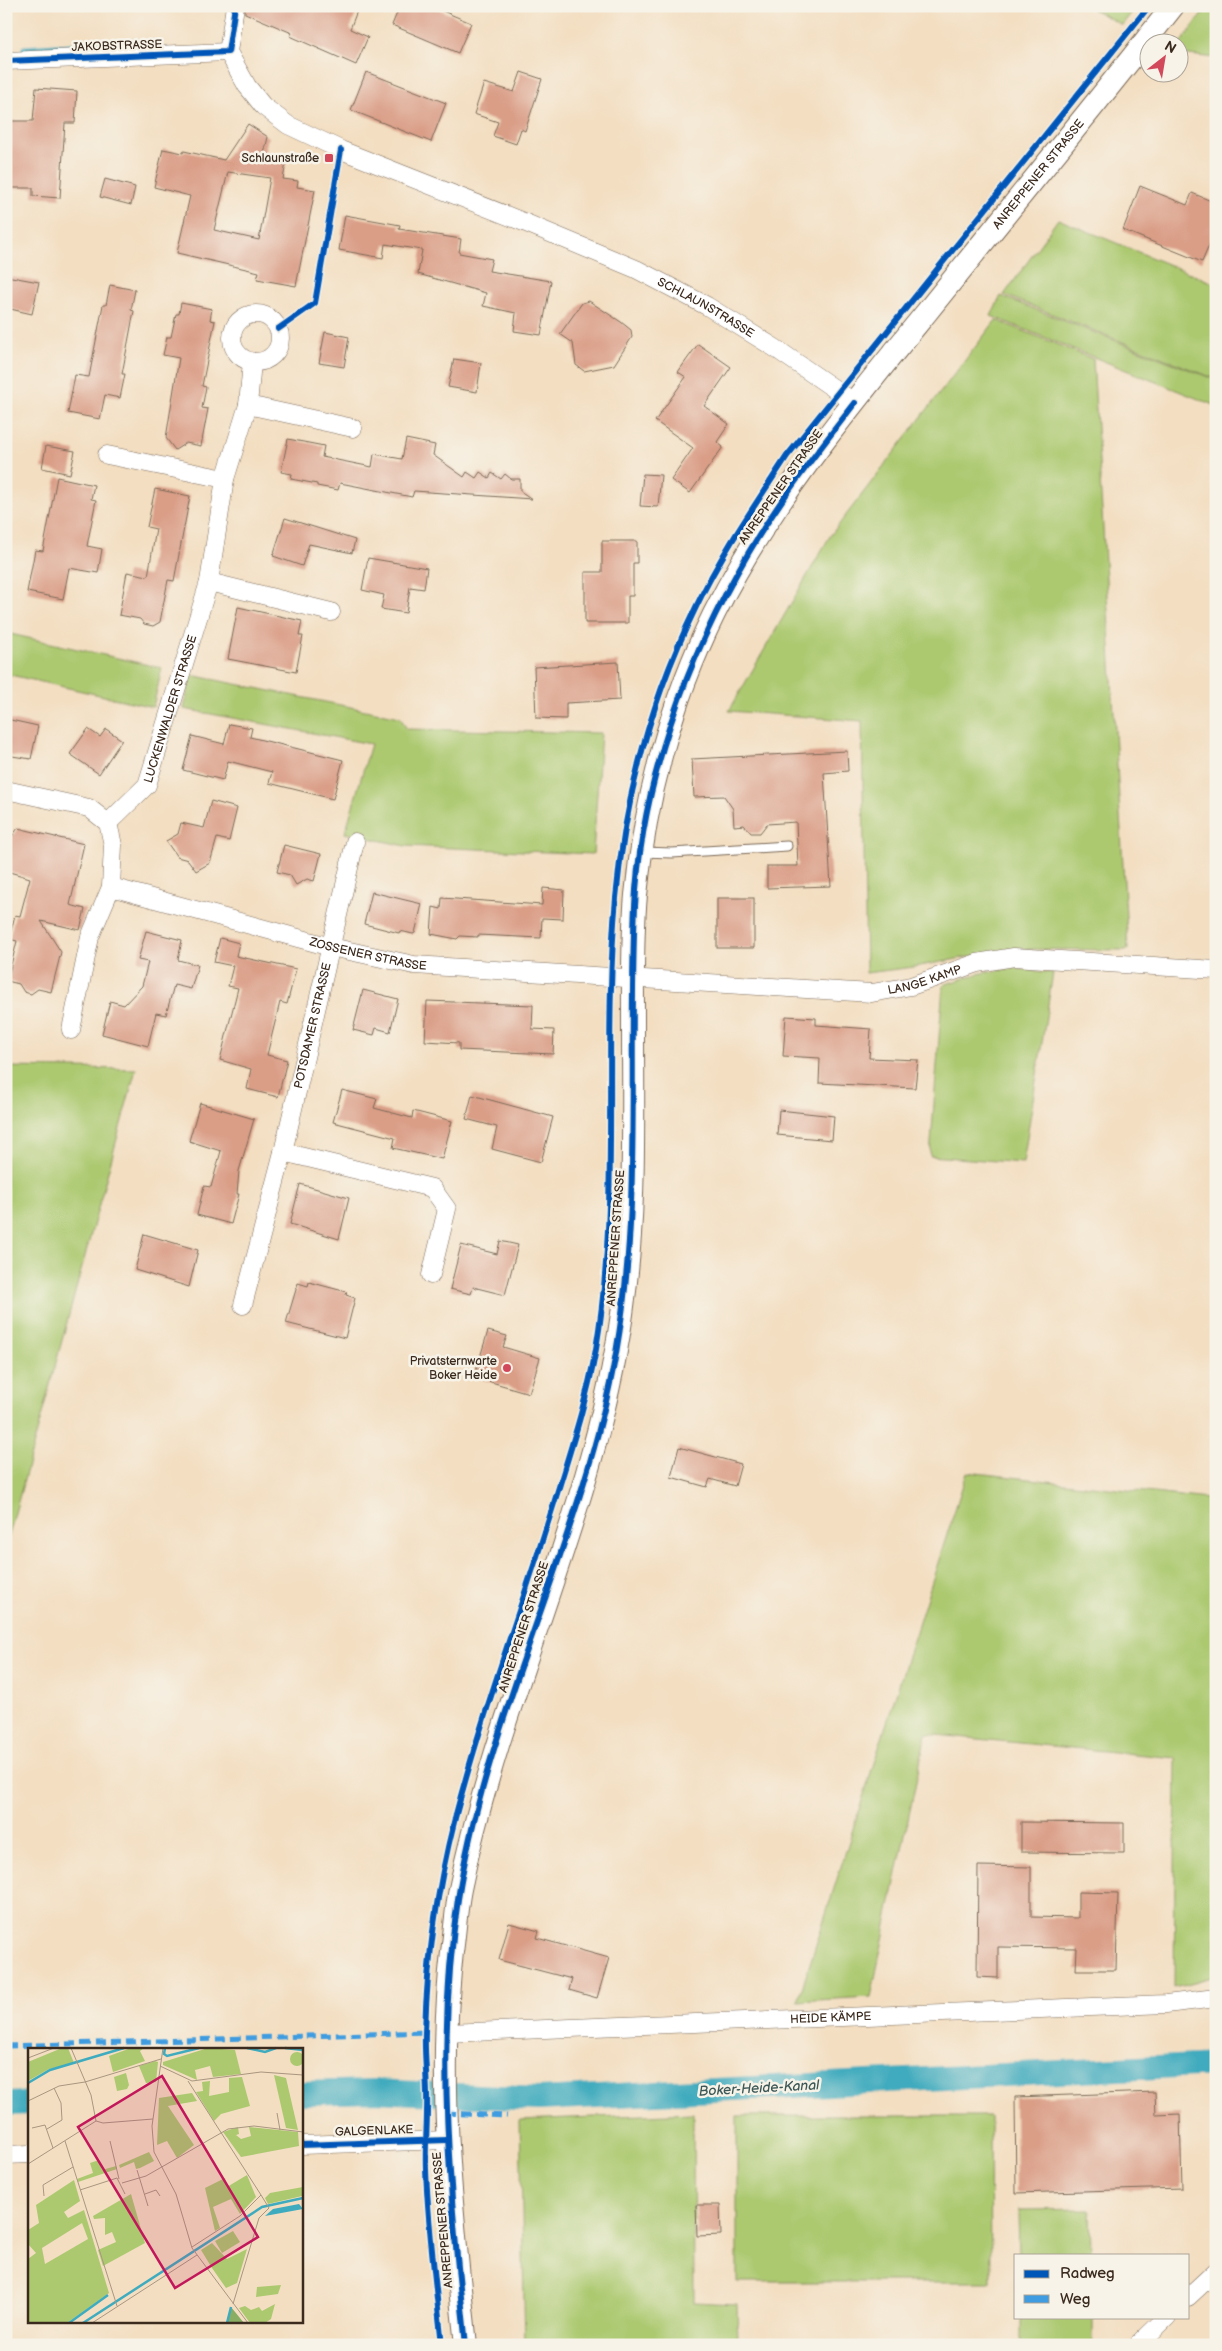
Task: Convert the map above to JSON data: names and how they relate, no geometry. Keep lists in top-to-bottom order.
{
  "streets": {
    "street": [
      "JAKOBSTRASSE",
      "ANREPPENER STRASSE",
      "SCHLAUNSTRASSE",
      "LUCKENWALDER STRASSE",
      "ZOSSENER STRASSE",
      "LANGE KAMP",
      "POTSDAMER STRASSE",
      "HEIDE KÄMPE",
      "GALGENLAKE"
    ]
  },
  "crossings": [
    ["JAKOBSTRASSE", "SCHLAUNSTRASSE"],
    ["ANREPPENER STRASSE", "SCHLAUNSTRASSE"],
    ["ANREPPENER STRASSE", "ZOSSENER STRASSE"],
    ["ANREPPENER STRASSE", "LANGE KAMP"],
    ["ANREPPENER STRASSE", "HEIDE KÄMPE"],
    ["ANREPPENER STRASSE", "GALGENLAKE"],
    ["ZOSSENER STRASSE", "LANGE KAMP"],
    ["ZOSSENER STRASSE", "POTSDAMER STRASSE"]
  ],
  "water": ["Boker-Heide-Kanal"],
  "places": {
    "transit": ["Schlaunstraße"],
    "other": ["Privatsternwarte Boker Heide"]
  },
  "legend": ["Radweg", "Weg"],
  "north": "top right"
}
